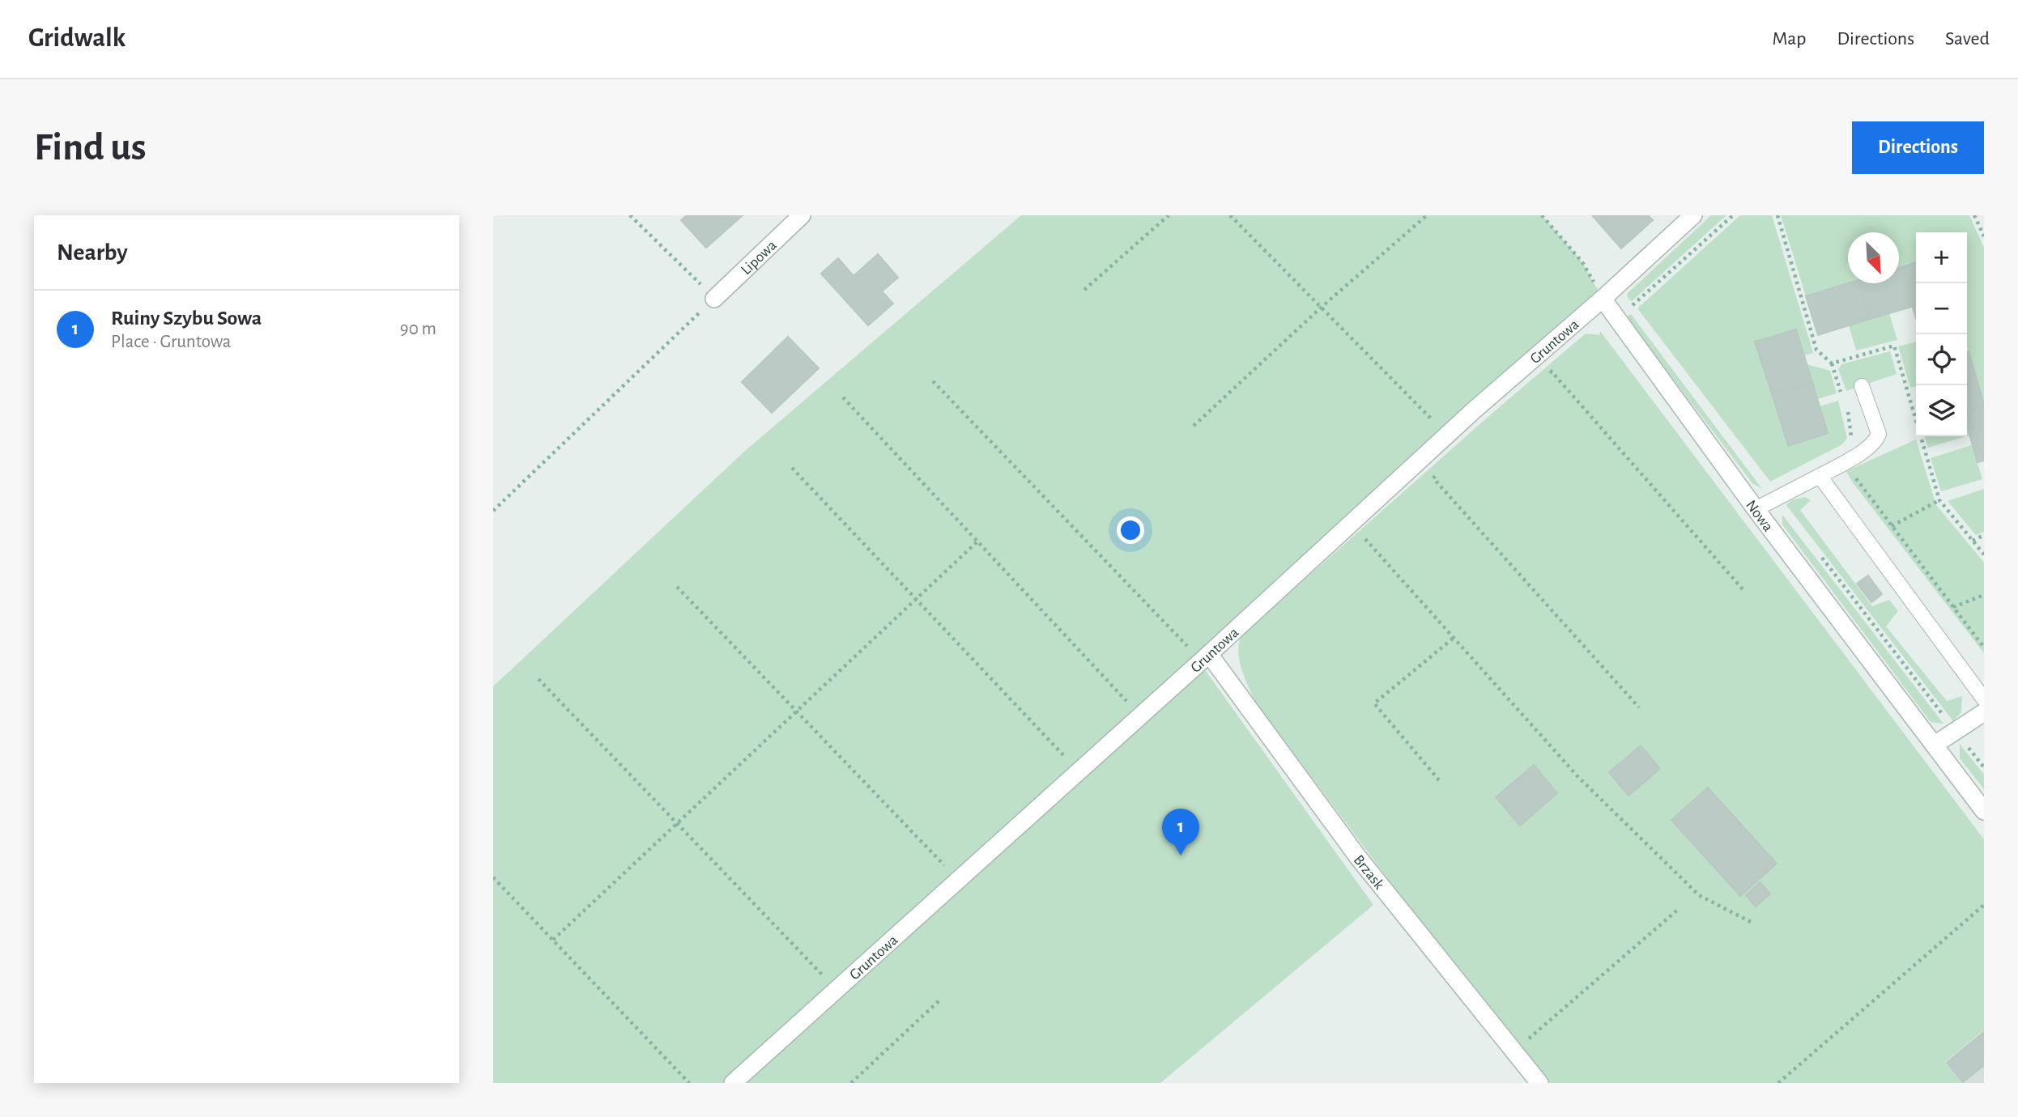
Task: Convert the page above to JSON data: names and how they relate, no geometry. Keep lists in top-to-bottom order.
{
  "streets": {
    "street": [
      "Lipowa",
      "Gruntowa",
      "Nowa",
      "Brzask"
    ]
  },
  "crossings": [
    ["Gruntowa", "Nowa"],
    ["Gruntowa", "Brzask"]
  ],
  "north": "bottom right",
  "page": {
    "header": "Gridwalk",
    "nav": ["Map", "Directions", "Saved"],
    "buttons": "Directions",
    "title": "Find us",
    "heading": "Nearby",
    "map_buttons": ["+", "−"],
    "list": [
      {
        "mark": "1",
        "name": "Ruiny Szybu Sowa",
        "note": "Place · Gruntowa",
        "value": "90 m"
      }
    ],
    "pins": "1"
  }
}
